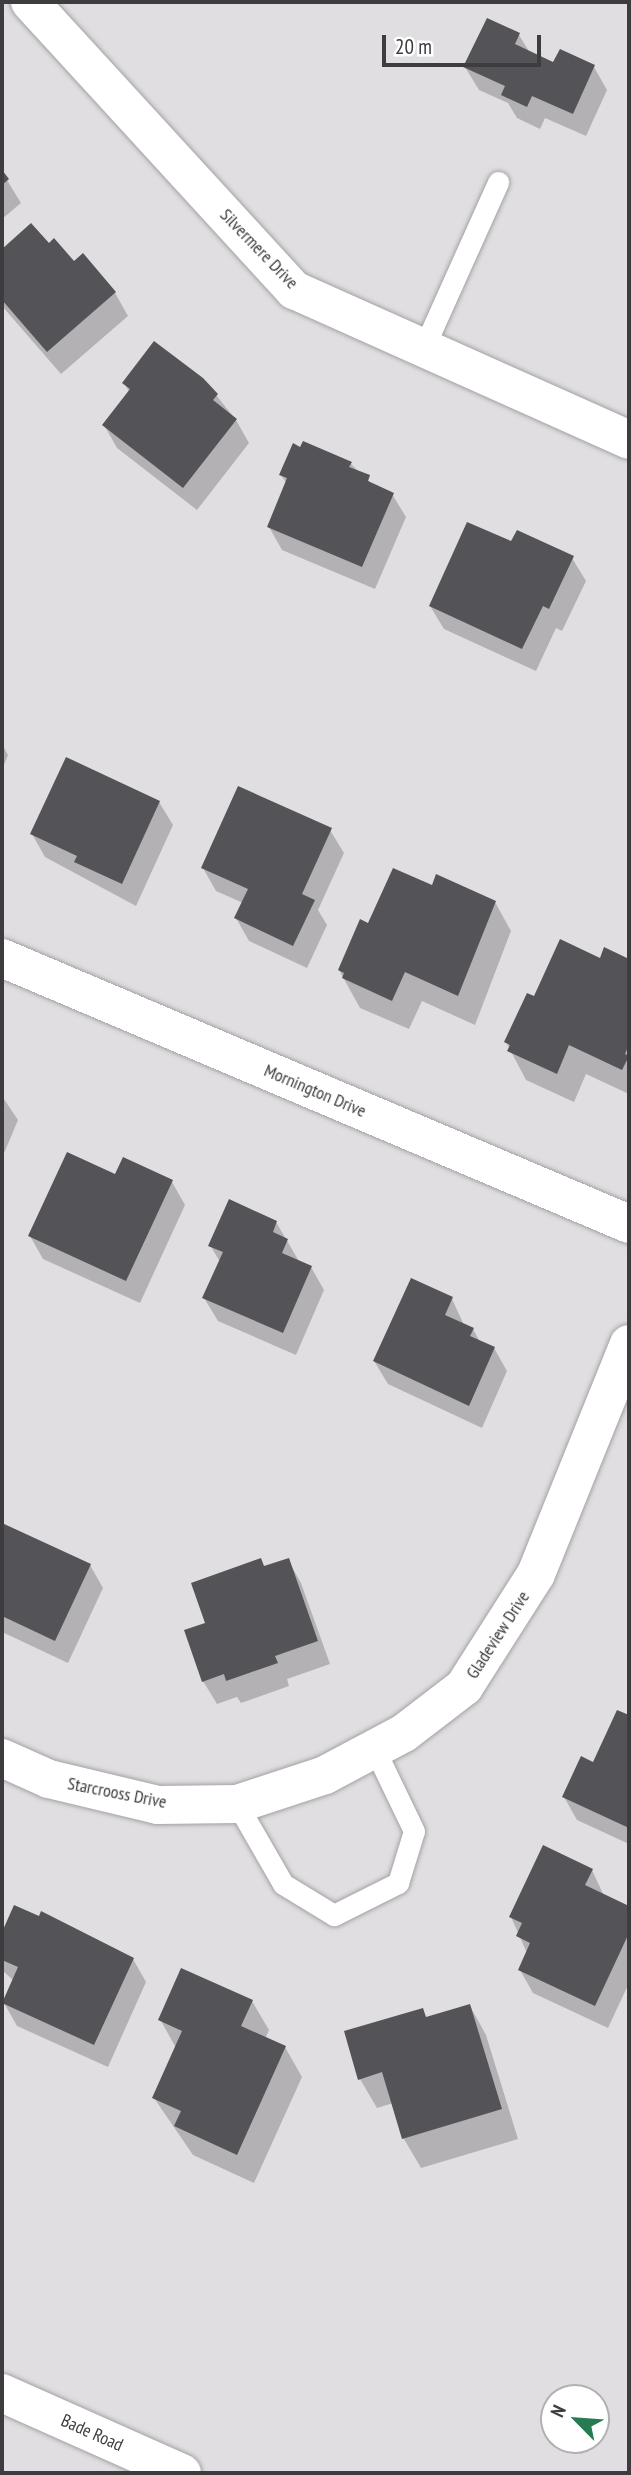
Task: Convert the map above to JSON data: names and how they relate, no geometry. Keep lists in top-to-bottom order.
{
  "streets": {
    "street": [
      "Silvermere Drive",
      "Mornington Drive",
      "Gladeview Drive",
      "Starcrooss Drive",
      "Bade Road"
    ]
  },
  "crossings": [
    ["Gladeview Drive", "Starcrooss Drive"]
  ],
  "scale_bar": "20 m",
  "north": "top left"
}
